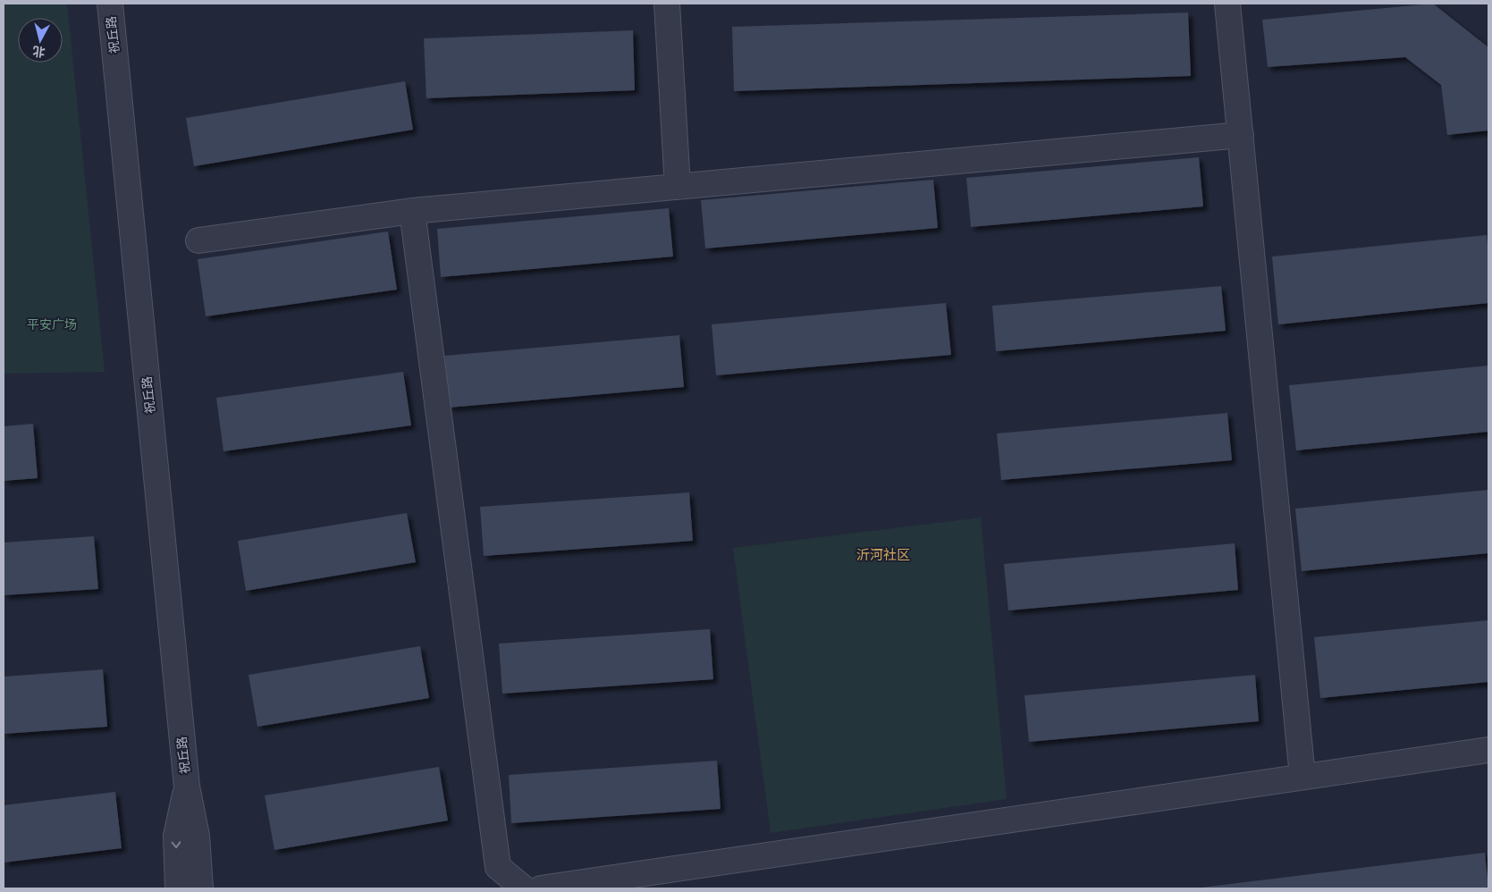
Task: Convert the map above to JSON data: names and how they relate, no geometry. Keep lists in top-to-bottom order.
{
  "streets": {
    "street": ["祝丘路"]
  },
  "districts": ["沂河社区"],
  "parks": ["平安广场"],
  "north": "bottom"
}
